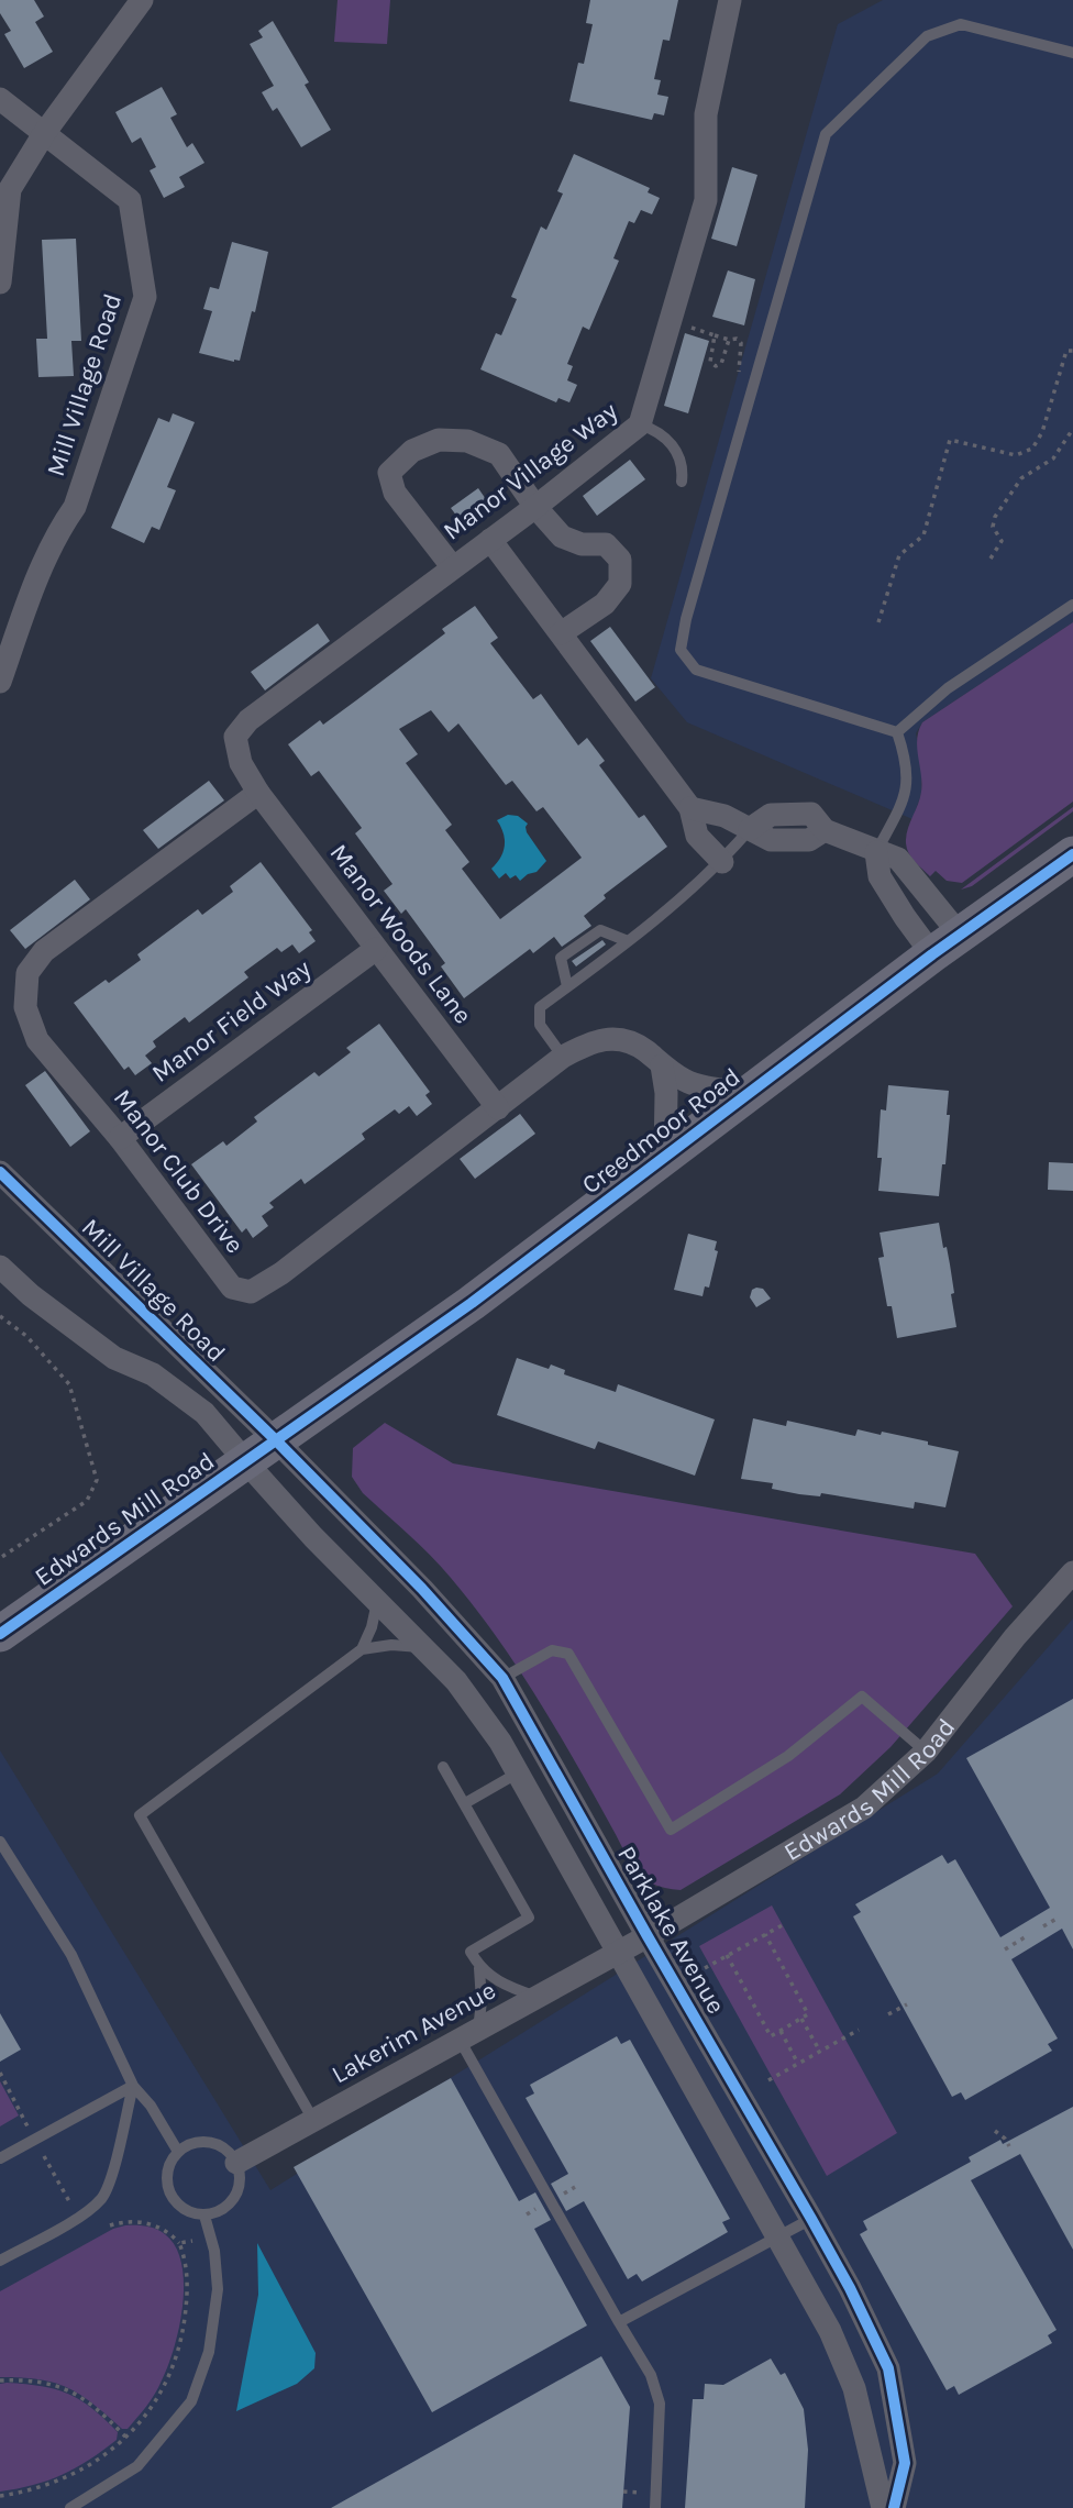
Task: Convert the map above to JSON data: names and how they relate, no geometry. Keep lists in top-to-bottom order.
{
  "streets": {
    "main road": ["Creedmoor Road", "Edwards Mill Road"],
    "street": [
      "Mill Village Road",
      "Manor Village Way",
      "Manor Woods Lane",
      "Manor Field Way",
      "Manor Club Drive",
      "Parklake Avenue",
      "Lakerim Avenue"
    ]
  },
  "crossings": [
    ["Mill Village Road", "Creedmoor Road"],
    ["Mill Village Road", "Edwards Mill Road"],
    ["Mill Village Road", "Parklake Avenue"],
    ["Manor Village Way", "Manor Woods Lane"],
    ["Manor Village Way", "Manor Club Drive"],
    ["Manor Woods Lane", "Manor Field Way"],
    ["Manor Woods Lane", "Manor Club Drive"],
    ["Manor Field Way", "Manor Club Drive"],
    ["Creedmoor Road", "Manor Club Drive"],
    ["Creedmoor Road", "Edwards Mill Road"],
    ["Creedmoor Road", "Parklake Avenue"],
    ["Edwards Mill Road", "Parklake Avenue"],
    ["Edwards Mill Road", "Lakerim Avenue"]
  ]
}
